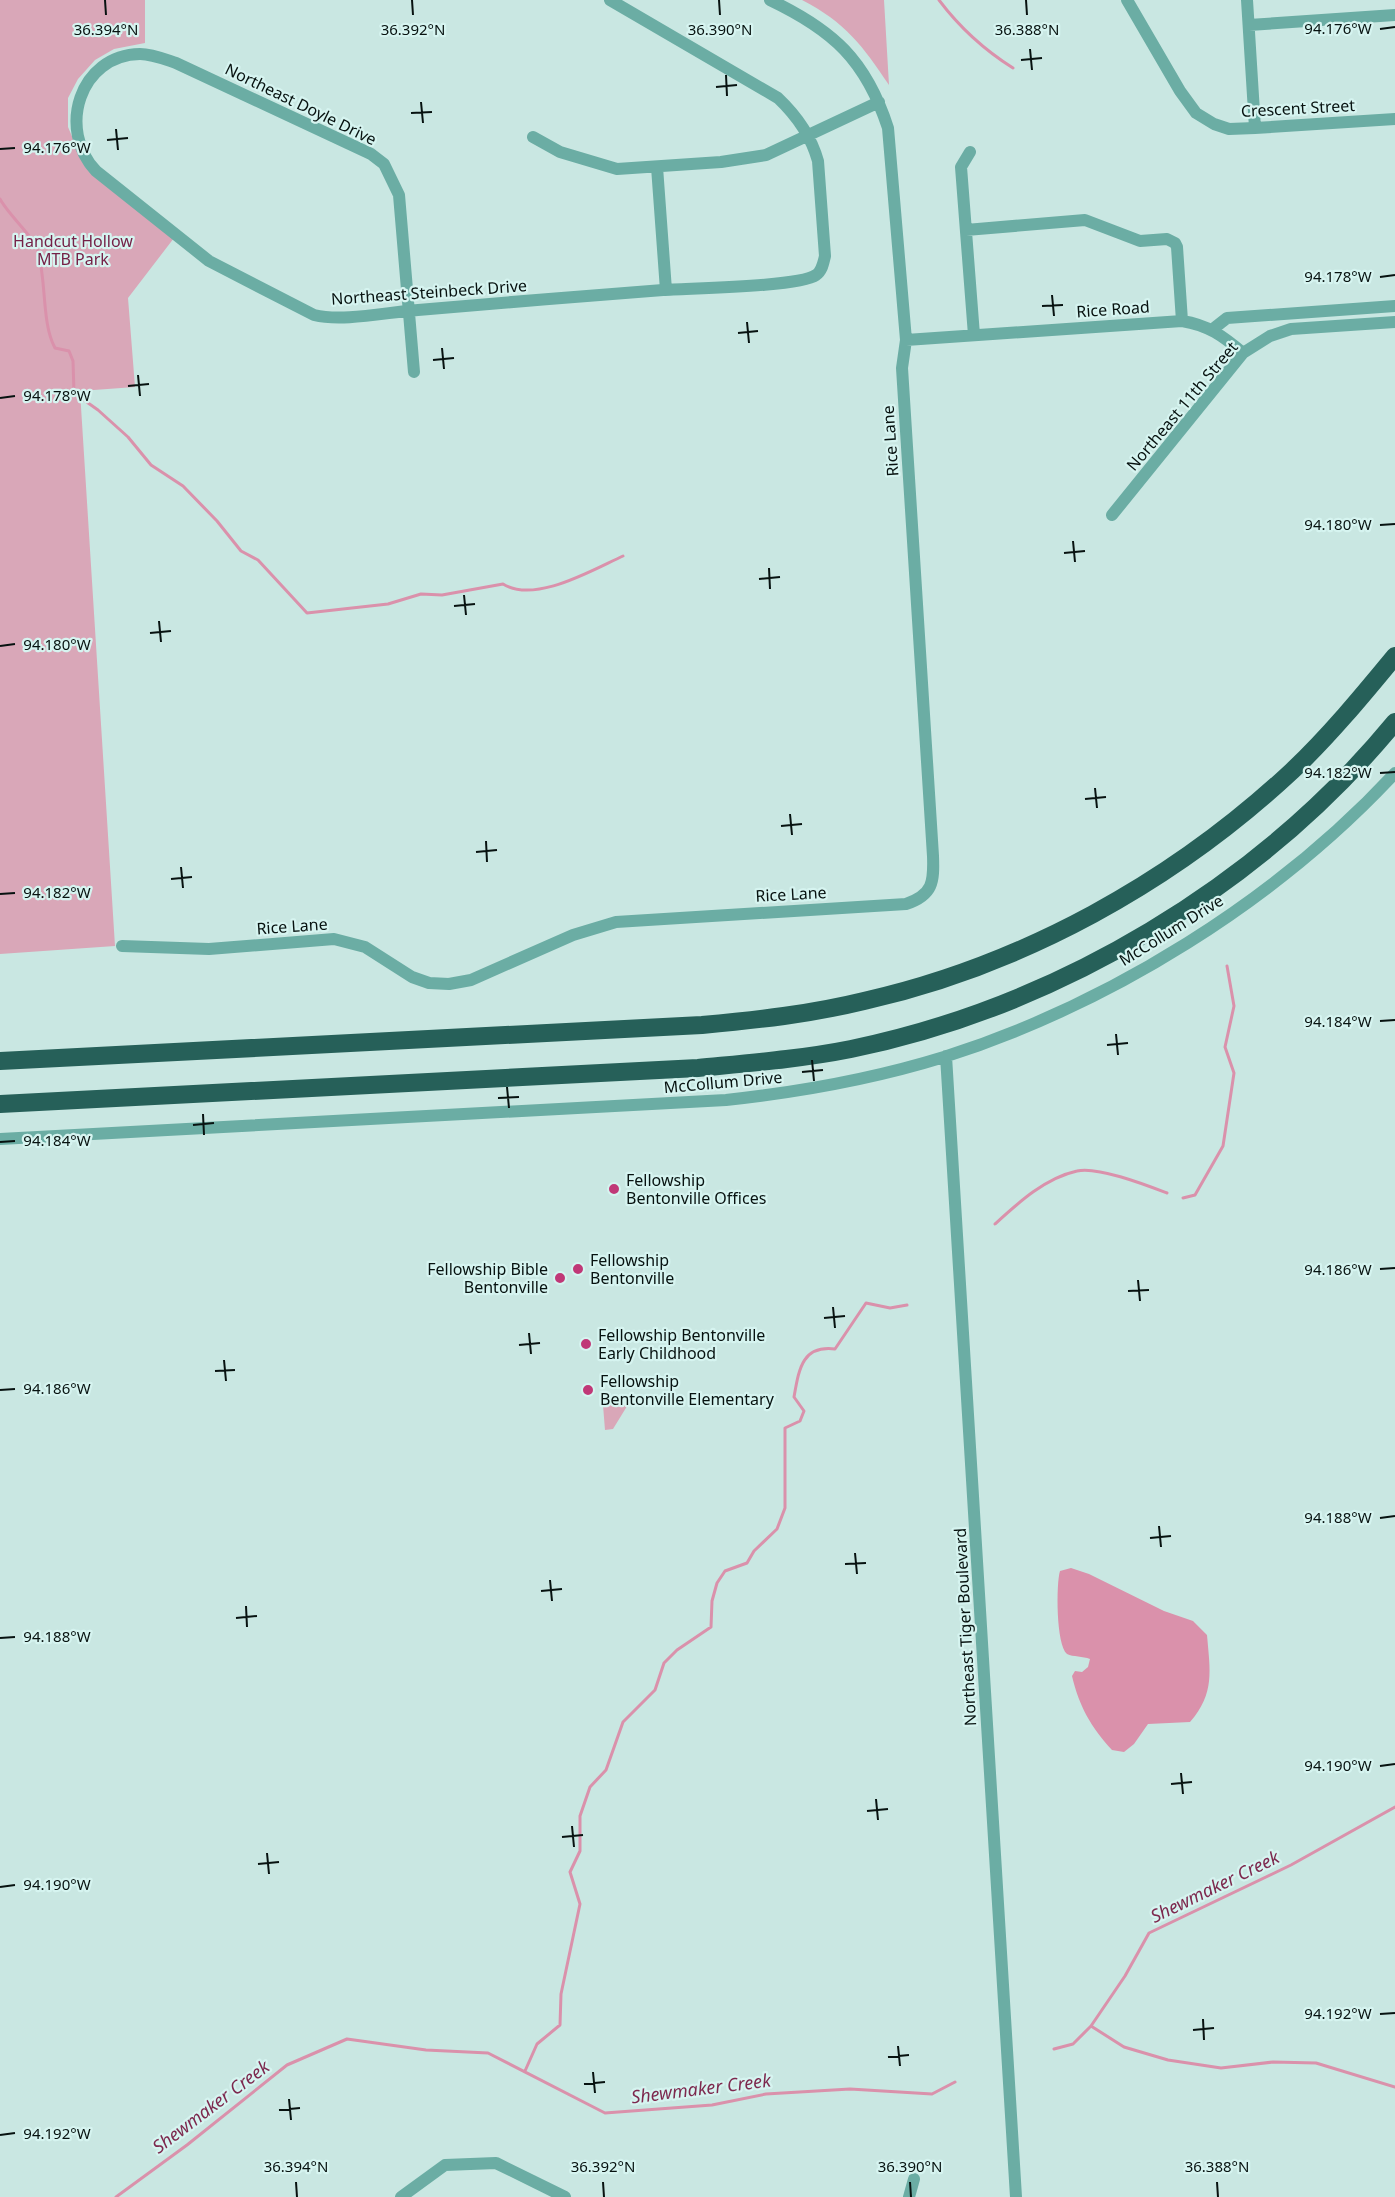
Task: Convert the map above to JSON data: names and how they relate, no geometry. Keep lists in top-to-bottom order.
{
  "streets": {
    "street": [
      "Northeast Doyle Drive",
      "Crescent Street",
      "Northeast Steinbeck Drive",
      "Rice Road",
      "Northeast 11th Street",
      "Rice Lane",
      "McCollum Drive",
      "Northeast Tiger Boulevard"
    ]
  },
  "crossings": [
    ["Northeast Doyle Drive", "Northeast Steinbeck Drive"],
    ["Rice Road", "Northeast 11th Street"],
    ["Rice Road", "Rice Lane"],
    ["McCollum Drive", "Northeast Tiger Boulevard"]
  ],
  "water": ["Shewmaker Creek"],
  "parks": ["Handcut Hollow MTB Park"],
  "places": [
    "Fellowship Bentonville Offices",
    "Fellowship Bentonville",
    "Fellowship Bible Bentonville",
    "Fellowship Bentonville Early Childhood",
    "Fellowship Bentonville Elementary"
  ],
  "coordinates": [
    "94.176°W",
    "36.394°N",
    "36.392°N",
    "36.390°N",
    "36.388°N",
    "94.178°W",
    "94.180°W",
    "94.182°W",
    "94.184°W",
    "94.186°W",
    "94.188°W",
    "94.190°W",
    "94.192°W"
  ]
}
